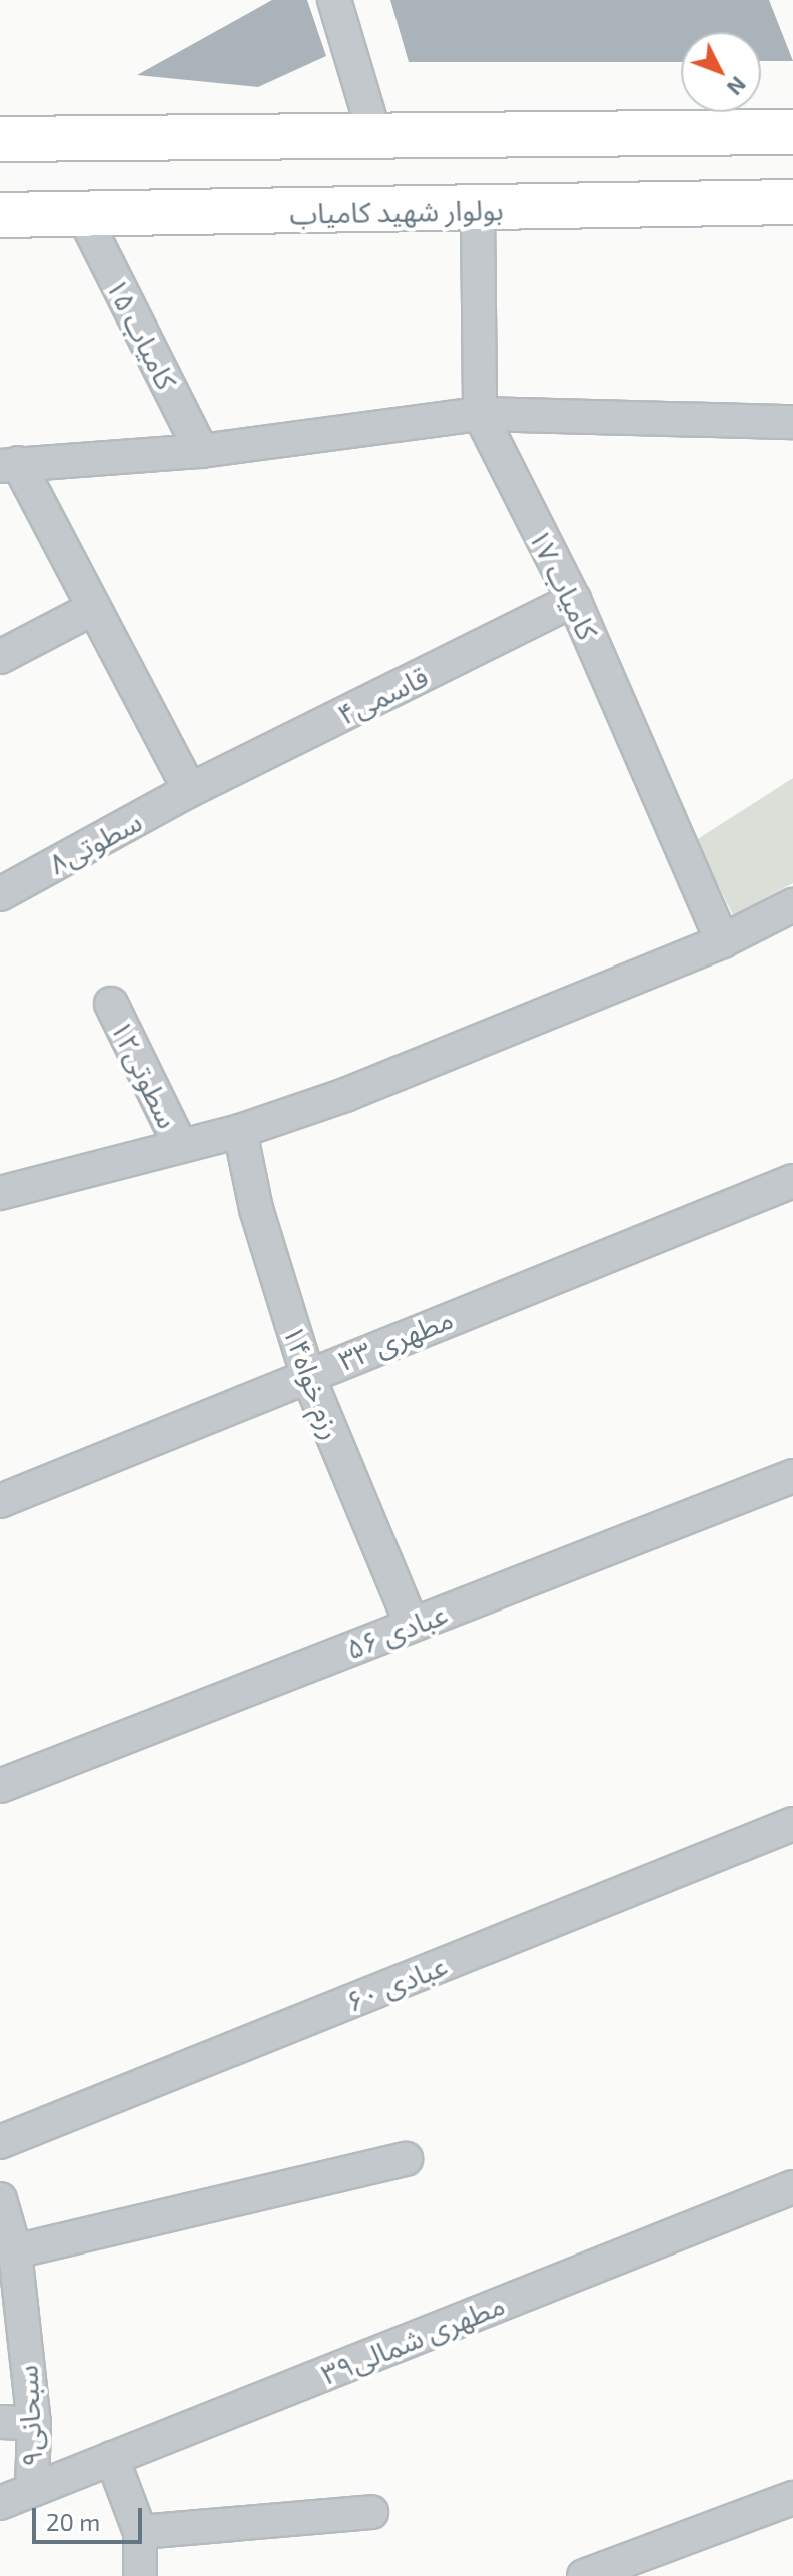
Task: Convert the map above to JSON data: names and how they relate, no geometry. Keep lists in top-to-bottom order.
{
  "streets": {
    "main road": ["بولوار شهید کامیاب"],
    "street": [
      "کامیاب ۱۵",
      "کامیاب ۱۷",
      "قاسمی۴",
      "سطوتی۸",
      "سطوتی۱۲",
      "مطهری ۳۳",
      "رزم خواه۱۴",
      "عبادی ۵۶",
      "عبادی ۶۰",
      "مطهری شمالی۳۹",
      "سبحانی۹"
    ]
  },
  "crossings": [
    ["بولوار شهید کامیاب", "کامیاب ۱۵"],
    ["بولوار شهید کامیاب", "کامیاب ۱۷"],
    ["کامیاب ۱۷", "قاسمی۴"],
    ["قاسمی۴", "سطوتی۸"],
    ["مطهری ۳۳", "رزم خواه۱۴"],
    ["رزم خواه۱۴", "عبادی ۵۶"],
    ["مطهری شمالی۳۹", "سبحانی۹"]
  ],
  "scale_bar": "20 m",
  "north": "bottom right"
}
